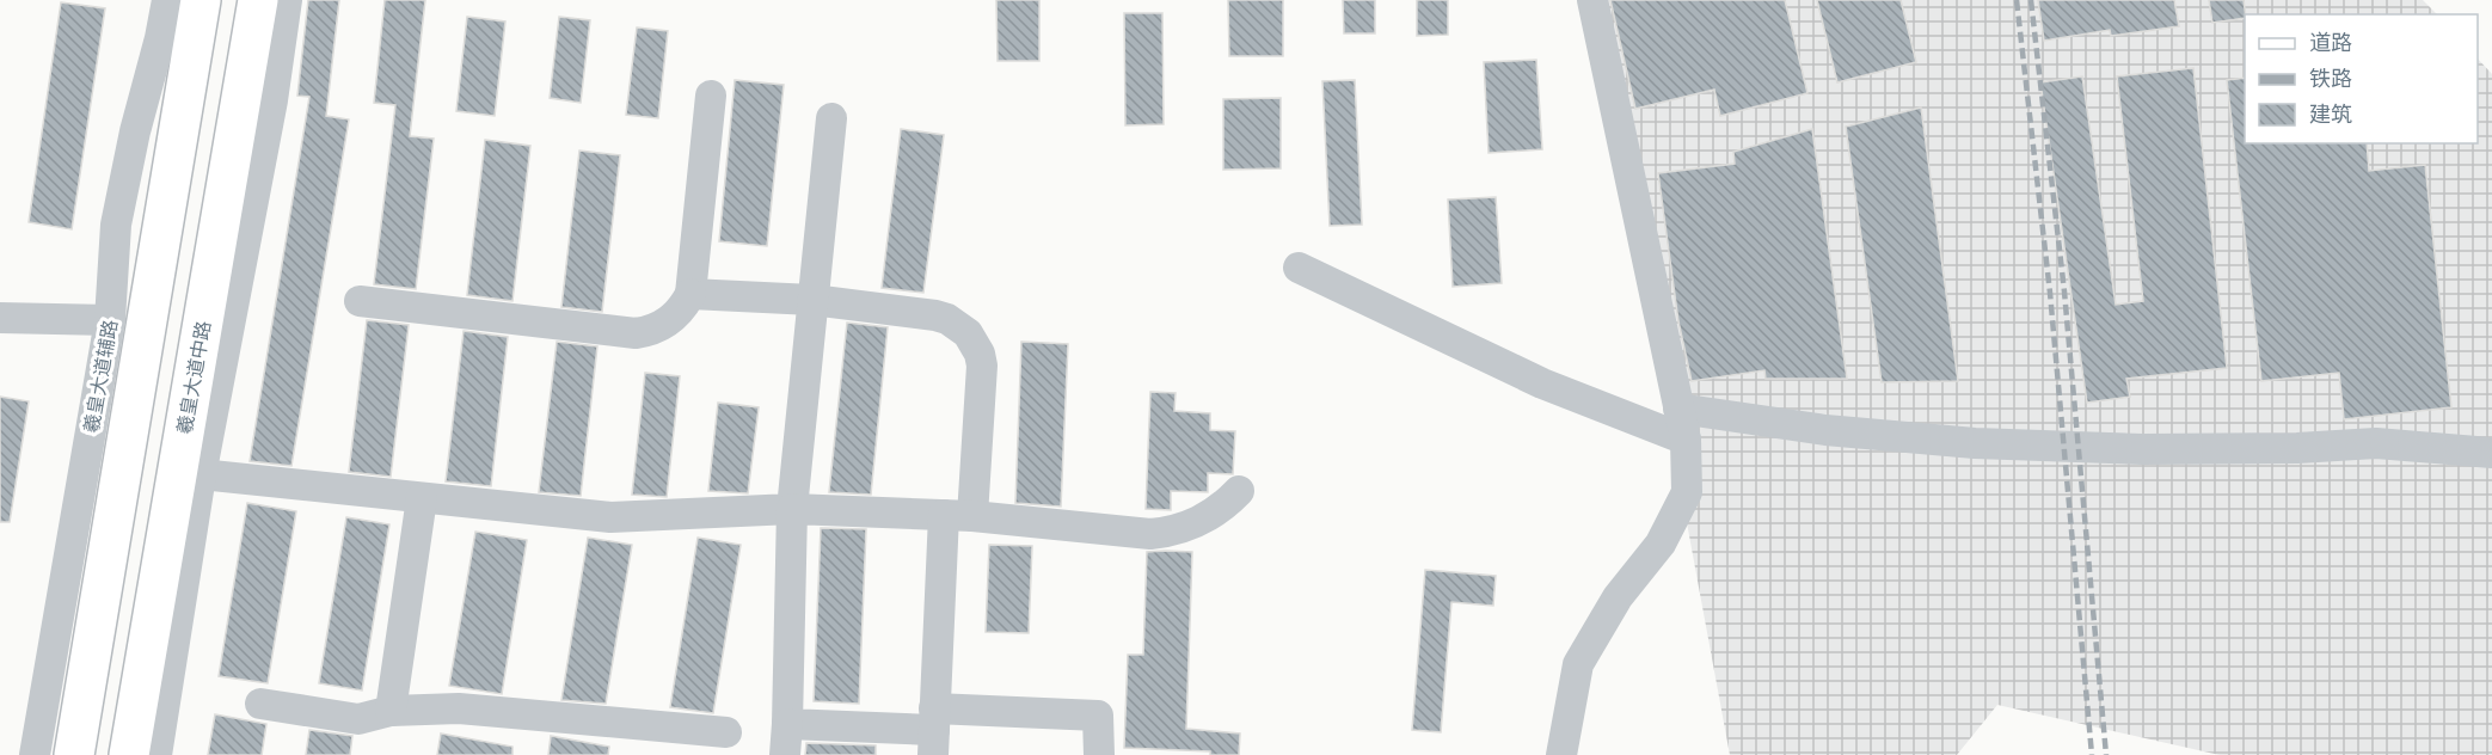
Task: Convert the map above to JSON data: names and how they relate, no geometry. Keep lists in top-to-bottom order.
{
  "streets": {
    "main road": ["羲皇大道中路"],
    "street": ["羲皇大道辅路"]
  },
  "legend": ["道路", "铁路", "建筑"]
}
